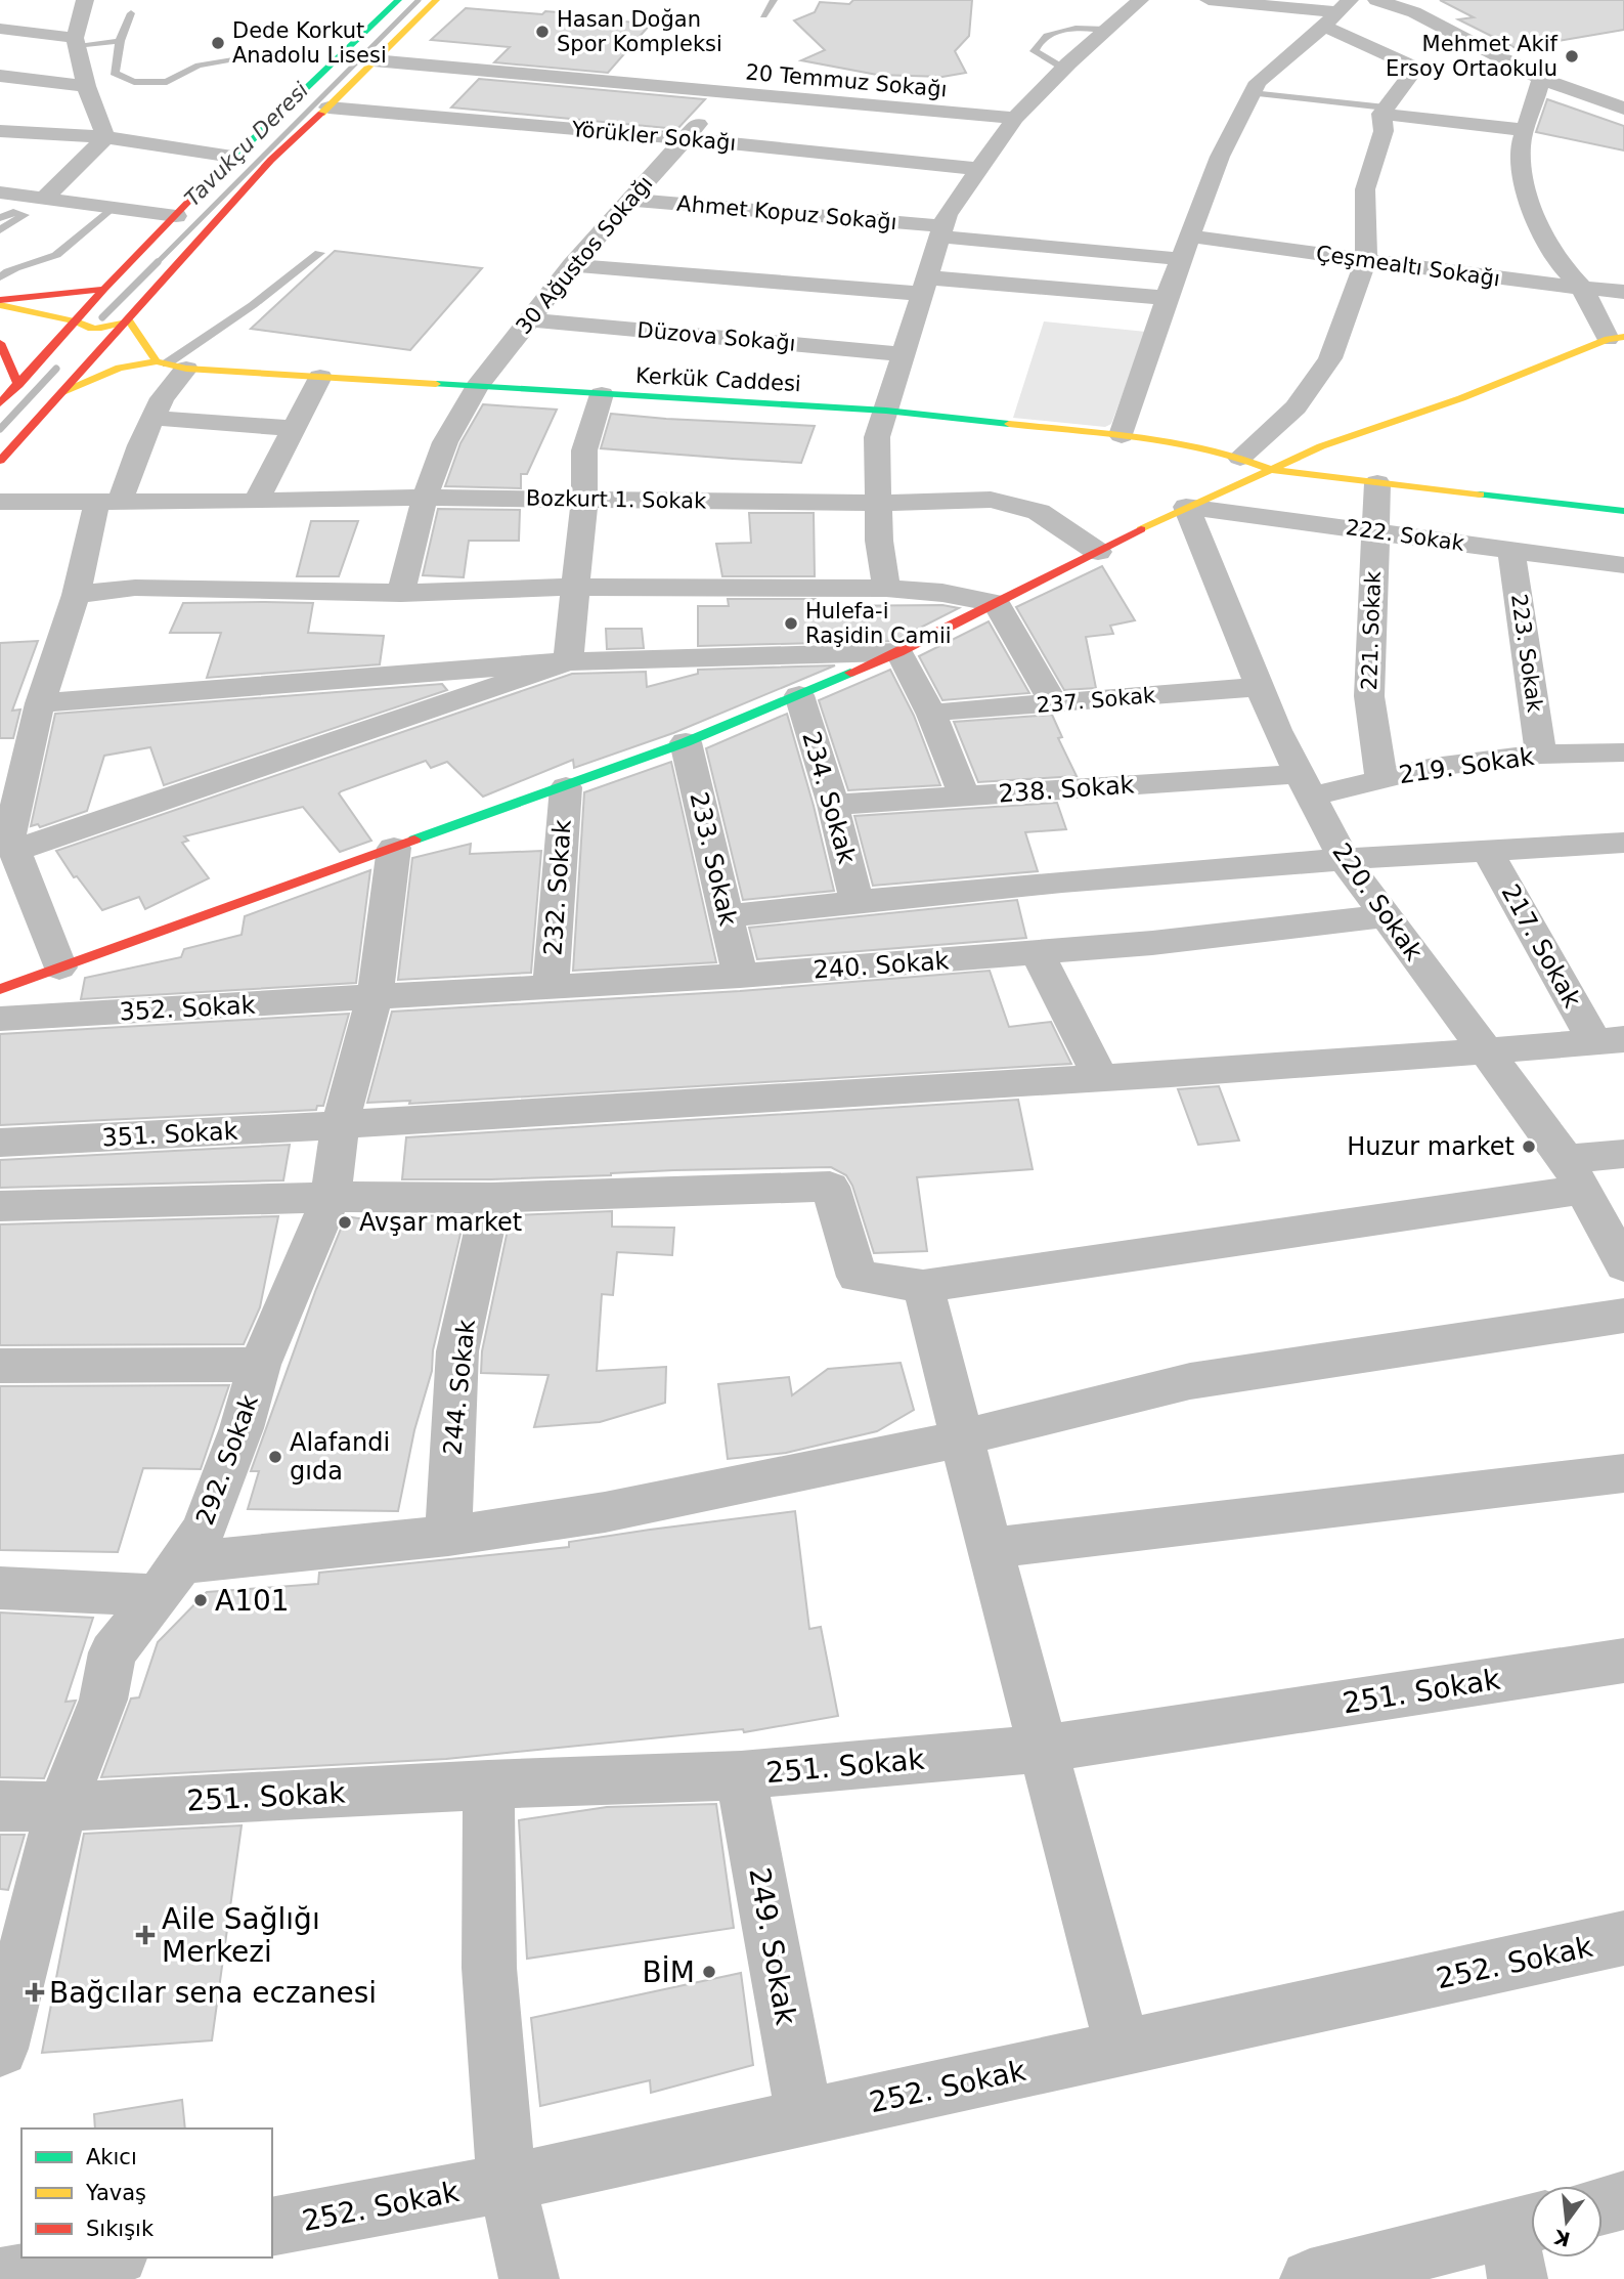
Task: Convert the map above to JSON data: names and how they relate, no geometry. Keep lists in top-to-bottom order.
{
  "streets": {
    "street": [
      "20 Temmuz Sokağı",
      "Yörükler Sokağı",
      "Ahmet Kopuz Sokağı",
      "30 Ağustos Sokağı",
      "Çeşmealtı Sokağı",
      "Düzova Sokağı",
      "Kerkük Caddesi",
      "Bozkurt 1. Sokak",
      "222. Sokak",
      "221. Sokak",
      "223. Sokak",
      "237. Sokak",
      "219. Sokak",
      "238. Sokak",
      "234. Sokak",
      "233. Sokak",
      "232. Sokak",
      "220. Sokak",
      "217. Sokak",
      "240. Sokak",
      "352. Sokak",
      "351. Sokak",
      "244. Sokak",
      "292. Sokak",
      "251. Sokak",
      "249. Sokak",
      "252. Sokak"
    ]
  },
  "crossings": [
    ["20 Temmuz Sokağı", "30 Ağustos Sokağı"],
    ["Yörükler Sokağı", "30 Ağustos Sokağı"],
    ["Ahmet Kopuz Sokağı", "30 Ağustos Sokağı"],
    ["30 Ağustos Sokağı", "Düzova Sokağı"],
    ["30 Ağustos Sokağı", "Kerkük Caddesi"],
    ["30 Ağustos Sokağı", "Bozkurt 1. Sokak"],
    ["Kerkük Caddesi", "221. Sokak"],
    ["222. Sokak", "221. Sokak"],
    ["222. Sokak", "223. Sokak"],
    ["222. Sokak", "220. Sokak"],
    ["221. Sokak", "219. Sokak"],
    ["223. Sokak", "219. Sokak"],
    ["237. Sokak", "220. Sokak"],
    ["219. Sokak", "238. Sokak"],
    ["219. Sokak", "220. Sokak"],
    ["238. Sokak", "234. Sokak"],
    ["238. Sokak", "220. Sokak"],
    ["233. Sokak", "240. Sokak"],
    ["232. Sokak", "240. Sokak"],
    ["220. Sokak", "240. Sokak"],
    ["220. Sokak", "351. Sokak"],
    ["217. Sokak", "351. Sokak"],
    ["240. Sokak", "352. Sokak"],
    ["240. Sokak", "292. Sokak"],
    ["352. Sokak", "292. Sokak"],
    ["351. Sokak", "292. Sokak"],
    ["292. Sokak", "251. Sokak"],
    ["251. Sokak", "249. Sokak"],
    ["249. Sokak", "252. Sokak"]
  ],
  "water": ["Tavukçu Deresi"],
  "places": {
    "other": [
      "Hasan Doğan Spor Kompleksi",
      "Dede Korkut Anadolu Lisesi",
      "Mehmet Akif Ersoy Ortaokulu",
      "Hulefa-i Raşidin Camii",
      "Huzur market",
      "Avşar market",
      "Alafandi gıda",
      "A101",
      "BİM"
    ],
    "health": ["Aile Sağlığı Merkezi", "Bağcılar sena eczanesi"]
  },
  "legend": ["Akıcı", "Yavaş", "Sıkışık"],
  "north": "bottom"
}
